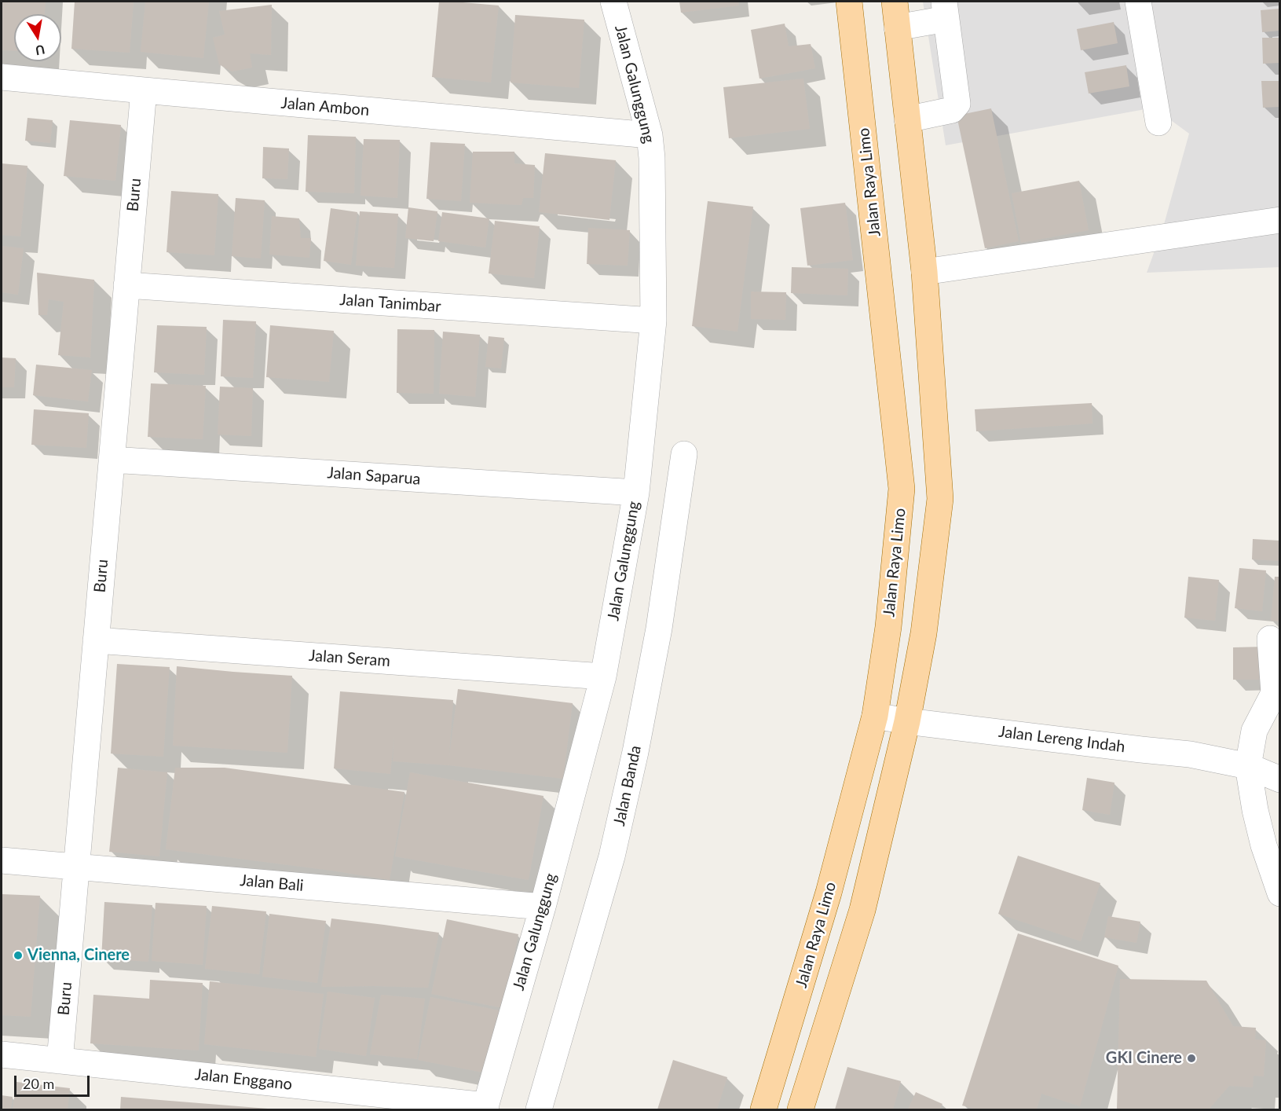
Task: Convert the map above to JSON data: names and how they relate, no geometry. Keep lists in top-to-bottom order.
{
  "streets": {
    "main road": ["Jalan Raya Limo"],
    "street": [
      "Jalan Galunggung",
      "Jalan Ambon",
      "Buru",
      "Jalan Tanimbar",
      "Jalan Saparua",
      "Jalan Seram",
      "Jalan Lereng Indah",
      "Jalan Banda",
      "Jalan Bali",
      "Jalan Enggano"
    ]
  },
  "crossings": [
    ["Jalan Galunggung", "Jalan Ambon"],
    ["Jalan Galunggung", "Jalan Tanimbar"],
    ["Jalan Galunggung", "Jalan Saparua"],
    ["Jalan Galunggung", "Jalan Seram"],
    ["Jalan Galunggung", "Jalan Bali"],
    ["Jalan Galunggung", "Jalan Enggano"],
    ["Jalan Ambon", "Buru"],
    ["Jalan Raya Limo", "Jalan Lereng Indah"],
    ["Buru", "Jalan Tanimbar"],
    ["Buru", "Jalan Saparua"],
    ["Buru", "Jalan Seram"],
    ["Buru", "Jalan Bali"],
    ["Buru", "Jalan Enggano"]
  ],
  "places": ["Vienna, Cinere", "GKI Cinere"],
  "scale_bar": "20 m",
  "north": "bottom"
}
